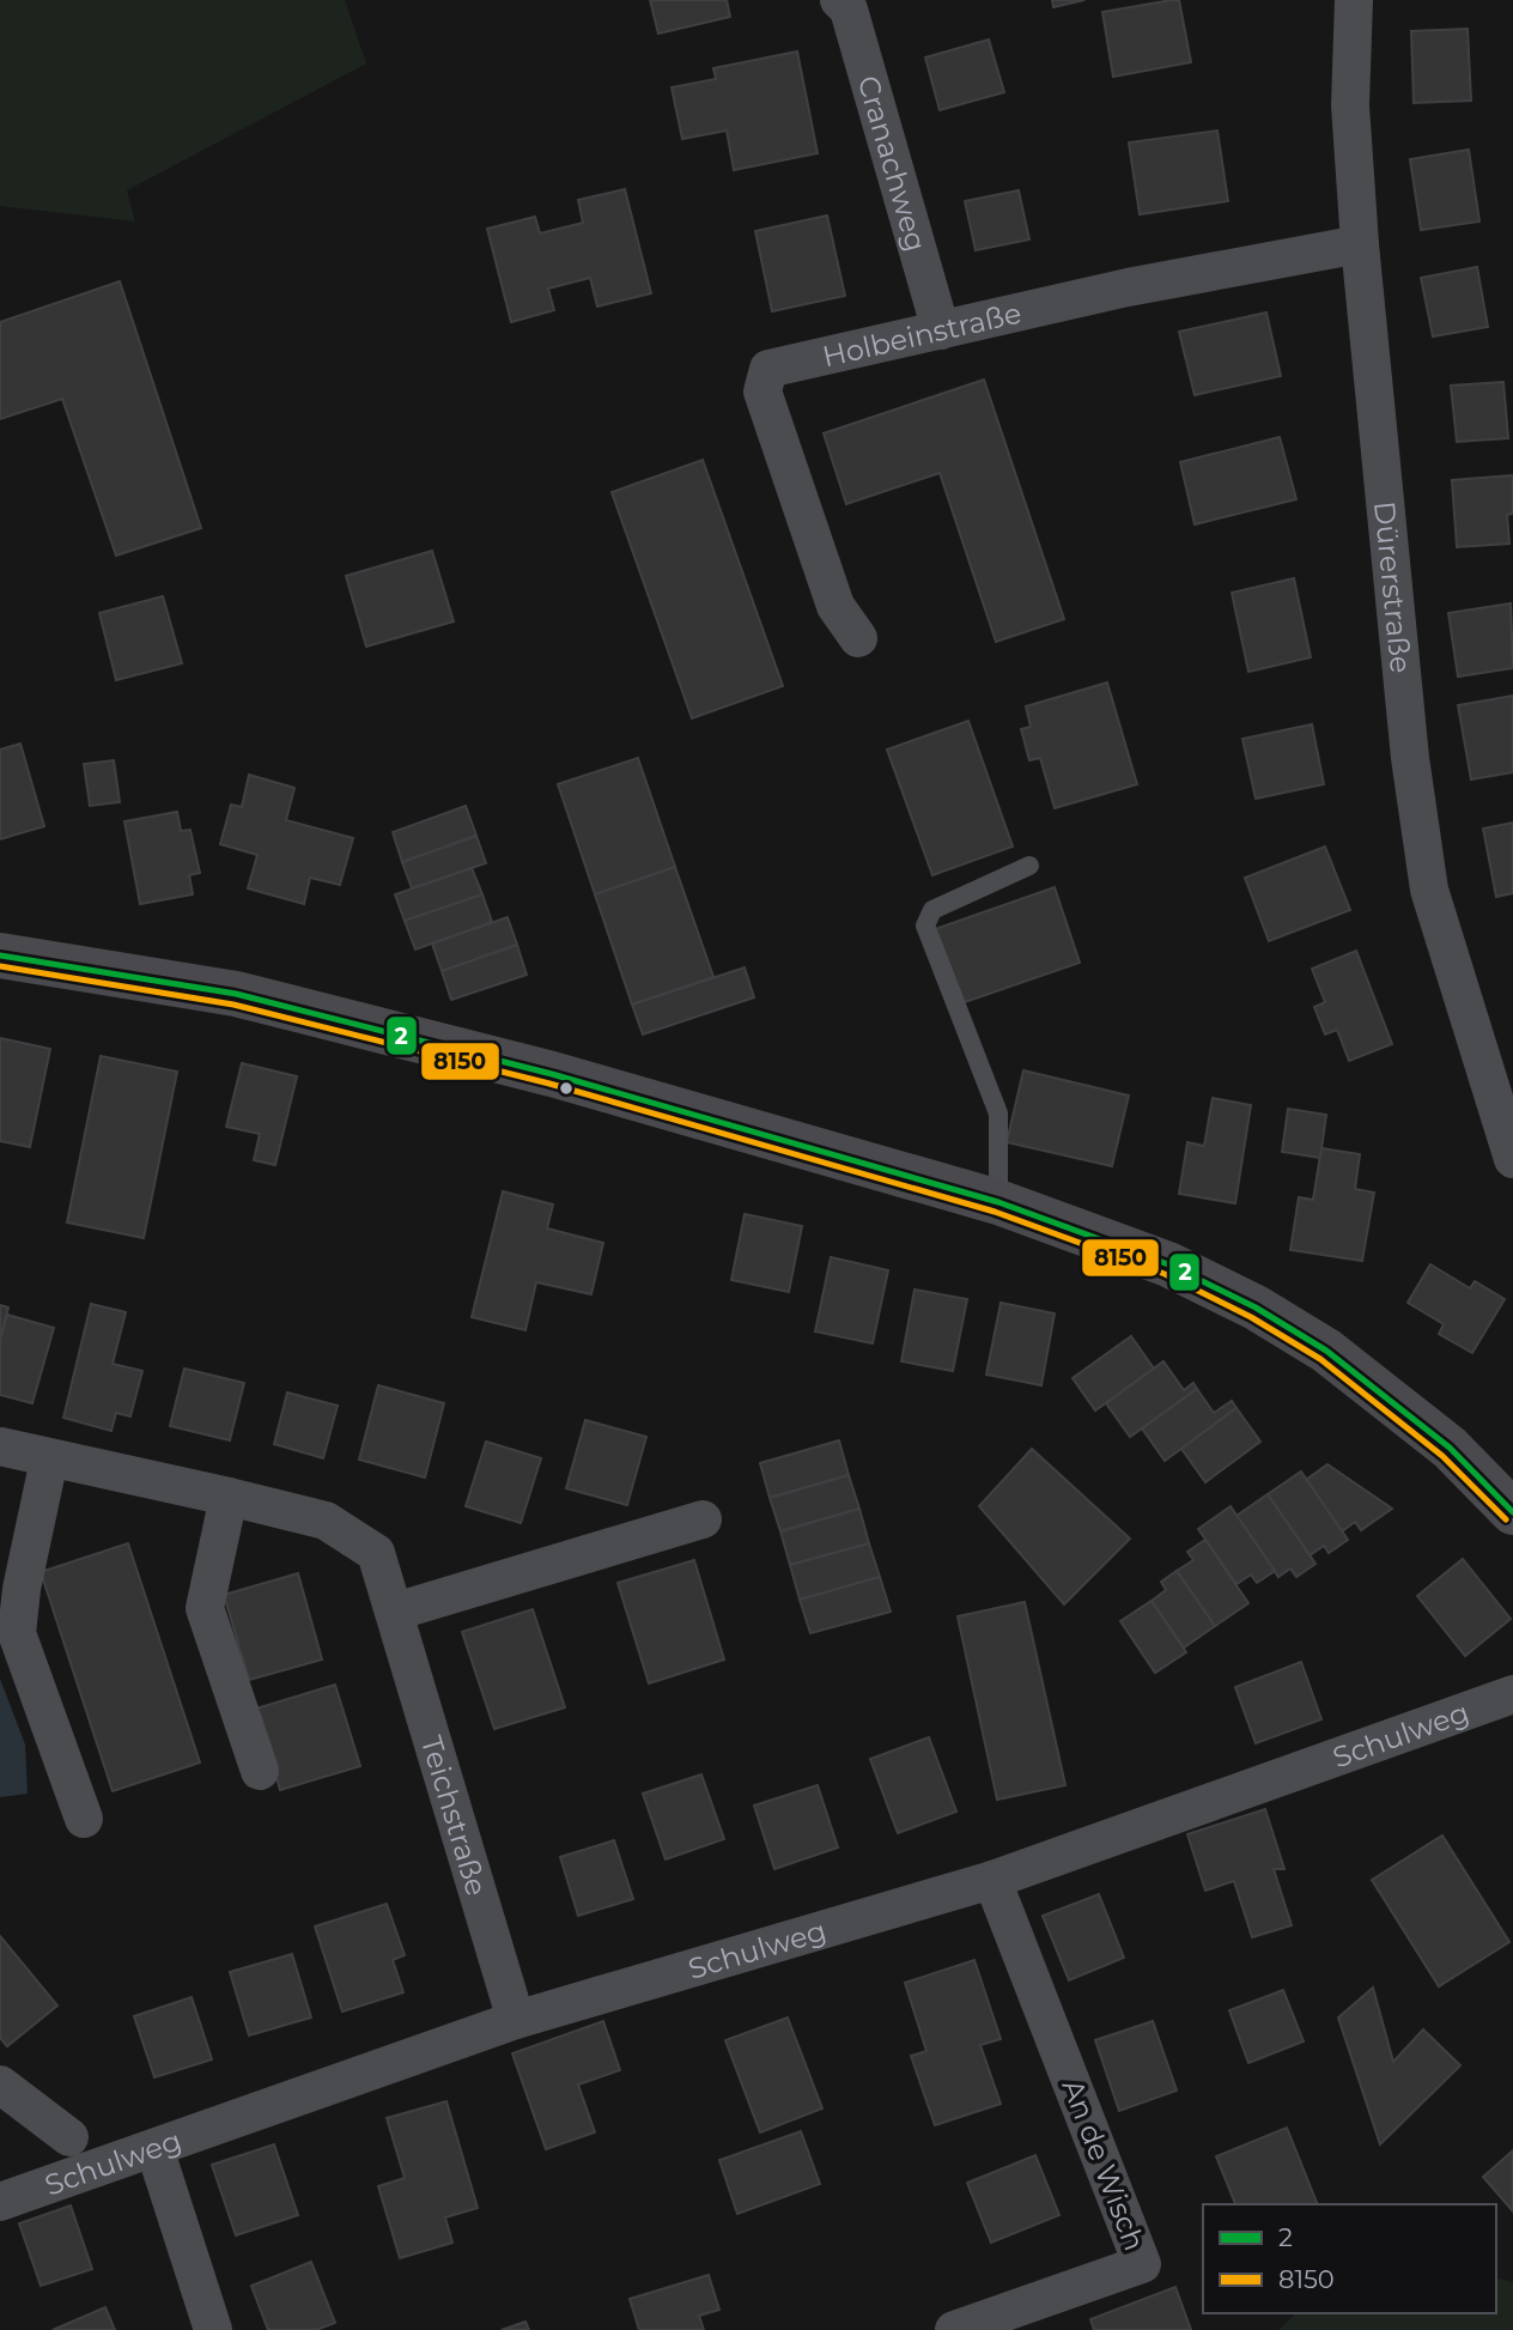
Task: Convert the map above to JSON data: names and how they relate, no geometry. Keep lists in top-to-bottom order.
{
  "streets": {
    "street": [
      "Cranachweg",
      "Holbeinstraße",
      "Dürerstraße",
      "Schulweg",
      "Teichstraße",
      "An de Wisch"
    ]
  },
  "crossings": [
    ["Cranachweg", "Holbeinstraße"],
    ["Holbeinstraße", "Dürerstraße"],
    ["Schulweg", "Teichstraße"],
    ["Schulweg", "An de Wisch"]
  ],
  "lines": ["transit line 2", "transit line 8150"],
  "legend": ["2", "8150"]
}
